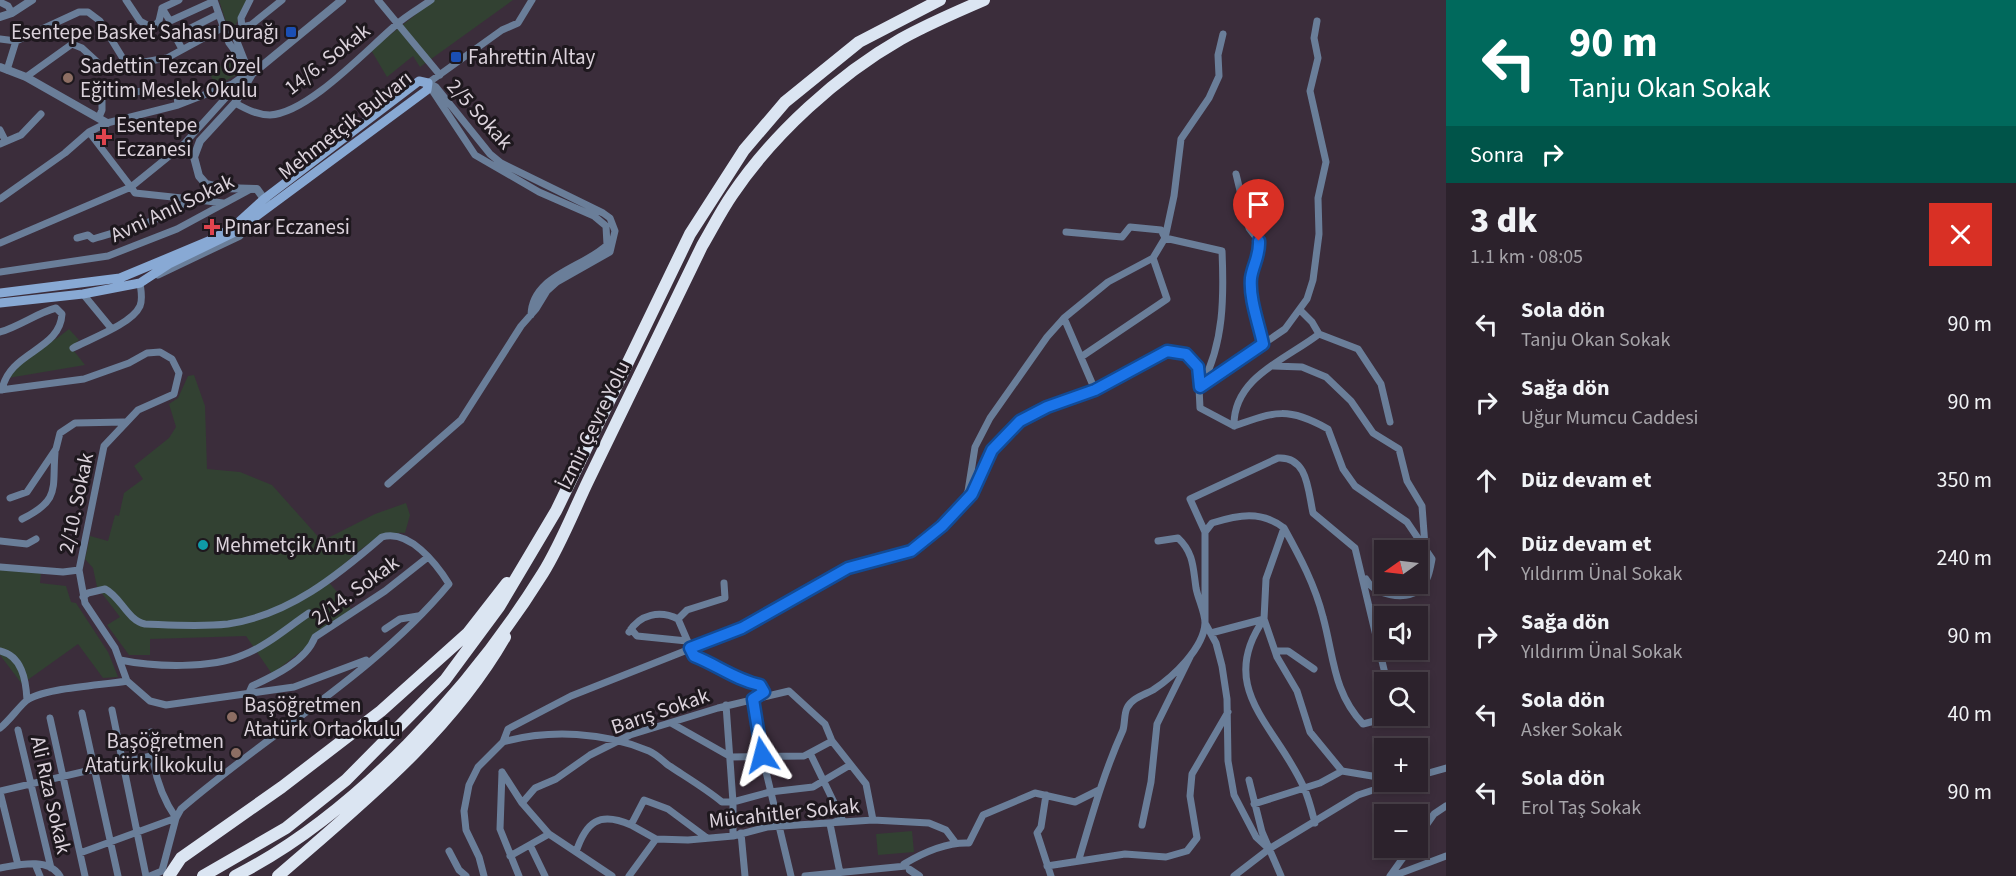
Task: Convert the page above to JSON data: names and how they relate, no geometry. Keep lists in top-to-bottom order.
{
  "streets": {
    "highway": ["İzmir Çevre Yolu"],
    "main road": ["Mehmetçik Bulvarı"],
    "street": [
      "14/6. Sokak",
      "2/5 Sokak",
      "Avni Anıl Sokak",
      "2/10. Sokak",
      "2/14. Sokak",
      "Barış Sokak",
      "Ali Rıza Sokak",
      "Mücahitler Sokak"
    ]
  },
  "crossings": [
    ["2/5 Sokak", "Mehmetçik Bulvarı"]
  ],
  "places": {
    "transit": ["Esentepe Basket Sahası Durağı", "Fahrettin Altay"],
    "other": [
      "Sadettin Tezcan Özel Eğitim Meslek Okulu",
      "Mehmetçik Anıtı",
      "Başöğretmen Atatürk Ortaokulu",
      "Başöğretmen Atatürk İlkokulu"
    ],
    "health": ["Esentepe Eczanesi", "Pınar Eczanesi"]
  },
  "north": "left",
  "page": {
    "turn": ["90 m", "Tanju Okan Sokak"],
    "then": "Sonra",
    "heading": ["3 dk", "1.1 km · 08:05"],
    "list": [
      {
        "name": "Sola dön",
        "note": "Tanju Okan Sokak",
        "value": "90 m"
      },
      {
        "name": "Sağa dön",
        "note": "Uğur Mumcu Caddesi",
        "value": "90 m"
      },
      {
        "name": "Düz devam et",
        "value": "350 m"
      },
      {
        "name": "Düz devam et",
        "note": "Yıldırım Ünal Sokak",
        "value": "240 m"
      },
      {
        "name": "Sağa dön",
        "note": "Yıldırım Ünal Sokak",
        "value": "90 m"
      },
      {
        "name": "Sola dön",
        "note": "Asker Sokak",
        "value": "40 m"
      },
      {
        "name": "Sola dön",
        "note": "Erol Taş Sokak",
        "value": "90 m"
      }
    ],
    "map_buttons": ["+", "−"]
  }
}
